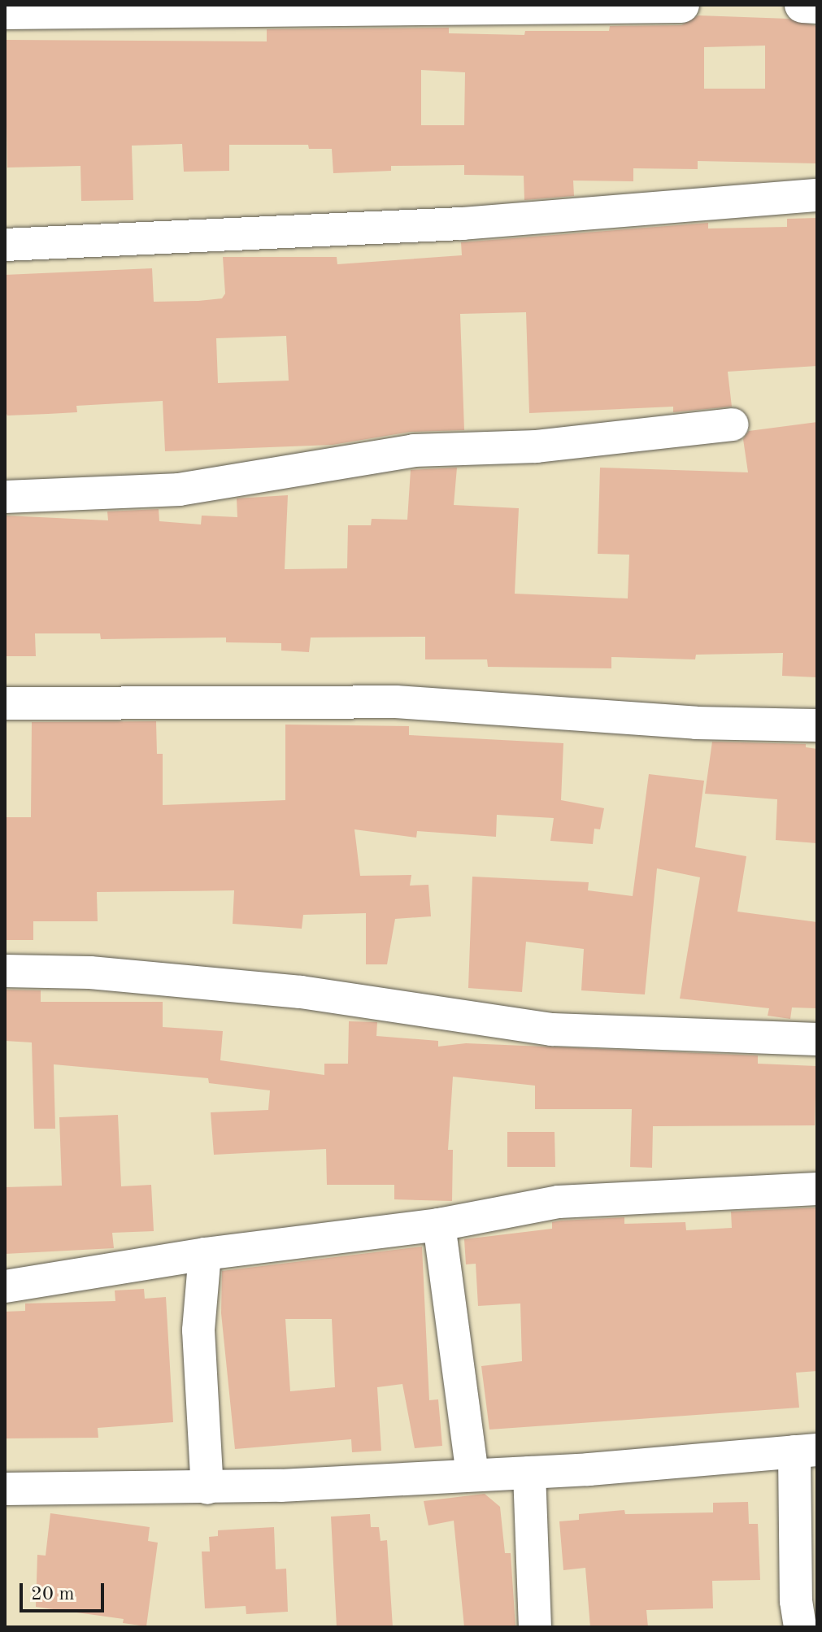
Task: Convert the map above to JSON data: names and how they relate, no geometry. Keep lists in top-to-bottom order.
{
  "scale_bar": "20 m"
}
